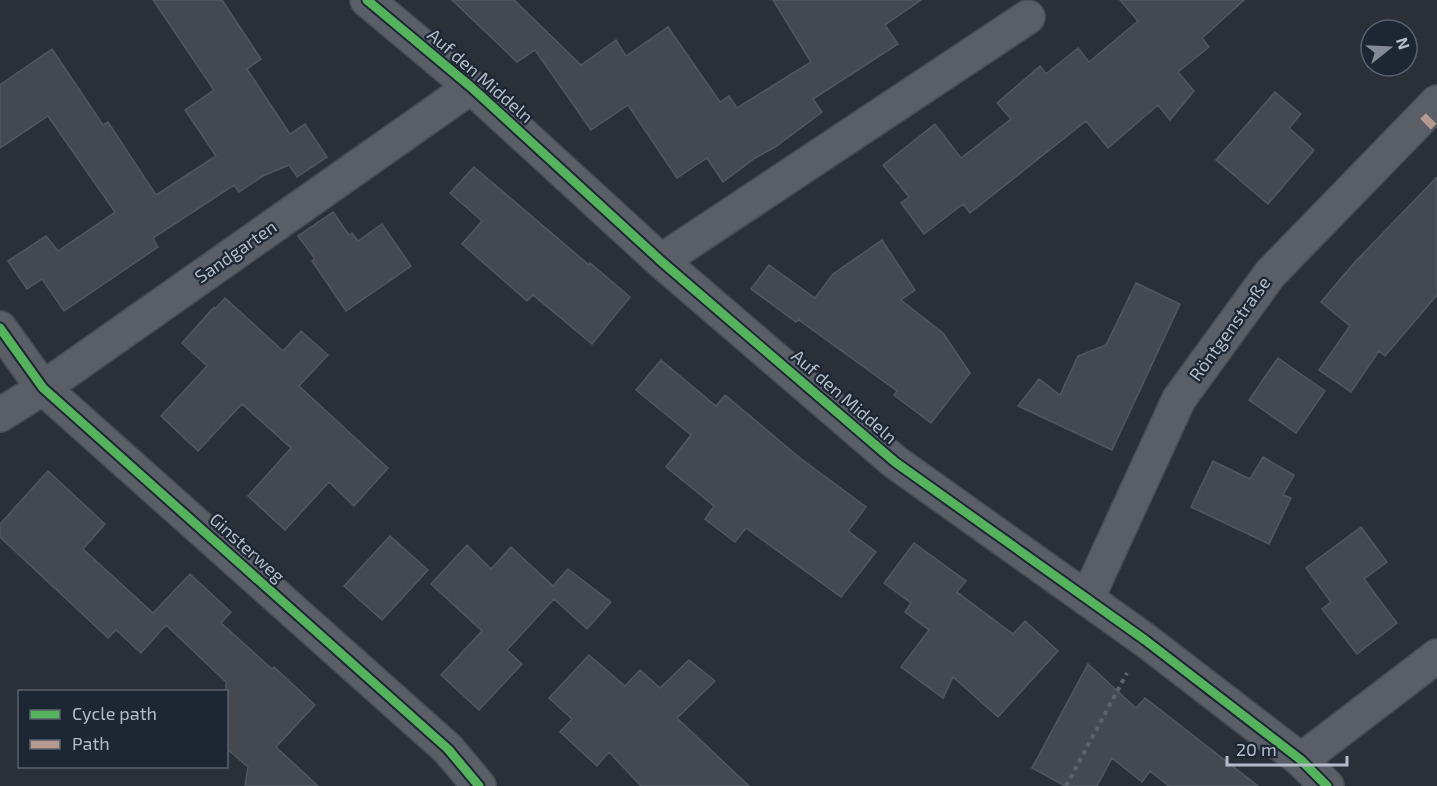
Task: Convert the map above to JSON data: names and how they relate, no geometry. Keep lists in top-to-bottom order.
{
  "streets": {
    "street": [
      "Auf den Middeln",
      "Sandgarten",
      "Röntgenstraße",
      "Ginsterweg"
    ]
  },
  "crossings": [
    ["Auf den Middeln", "Sandgarten"],
    ["Auf den Middeln", "Röntgenstraße"],
    ["Sandgarten", "Ginsterweg"]
  ],
  "legend": ["Cycle path", "Path"],
  "scale_bar": "20 m",
  "north": "right"
}
